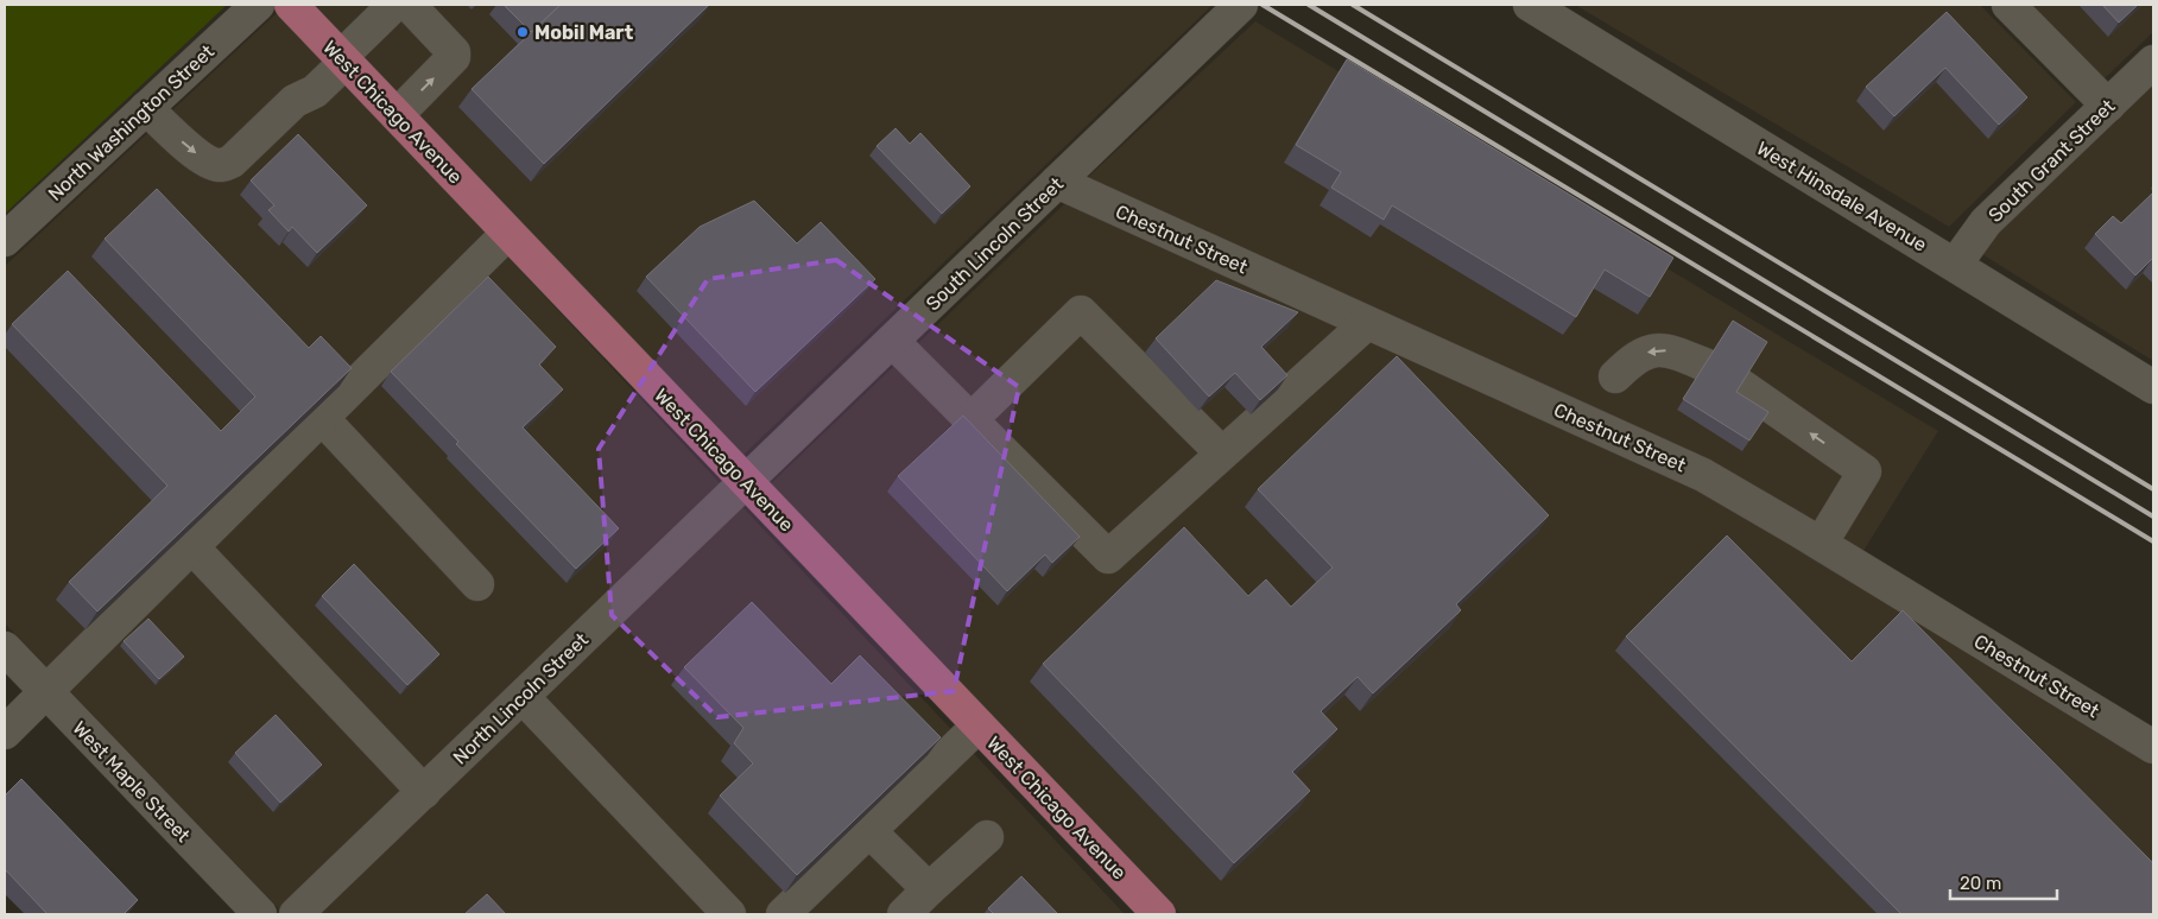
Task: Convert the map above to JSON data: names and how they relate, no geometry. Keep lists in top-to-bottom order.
{
  "streets": {
    "main road": ["West Chicago Avenue"],
    "street": [
      "North Washington Street",
      "South Grant Street",
      "West Hinsdale Avenue",
      "Chestnut Street",
      "South Lincoln Street",
      "North Lincoln Street",
      "West Maple Street"
    ]
  },
  "crossings": [
    ["West Chicago Avenue", "South Lincoln Street"],
    ["West Chicago Avenue", "North Lincoln Street"],
    ["South Grant Street", "West Hinsdale Avenue"],
    ["Chestnut Street", "South Lincoln Street"],
    ["South Lincoln Street", "North Lincoln Street"]
  ],
  "places": ["Mobil Mart"],
  "scale_bar": "20 m"
}
